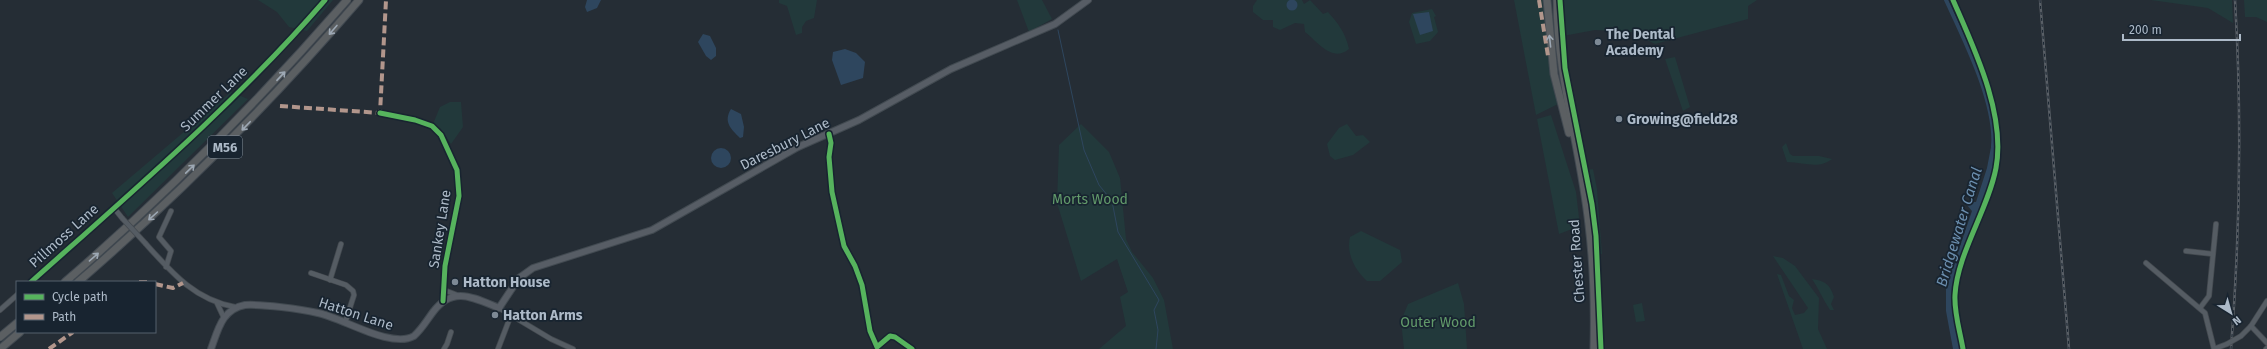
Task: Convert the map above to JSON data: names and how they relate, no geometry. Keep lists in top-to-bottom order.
{
  "streets": {
    "highway": ["M56", "Chester Road"],
    "main road": ["Daresbury Lane", "Hatton Lane"],
    "street": ["Summer Lane", "Sankey Lane", "Pillmoss Lane"]
  },
  "crossings": [
    ["Summer Lane", "Pillmoss Lane"],
    ["Sankey Lane", "Hatton Lane"],
    ["Pillmoss Lane", "Hatton Lane"]
  ],
  "water": ["Bridgewater Canal"],
  "parks": ["Morts Wood", "Outer Wood"],
  "places": [
    "The Dental Academy",
    "Growing@field28",
    "Hatton House",
    "Hatton Arms"
  ],
  "legend": ["Cycle path", "Path"],
  "scale_bar": "200 m",
  "north": "bottom right"
}
